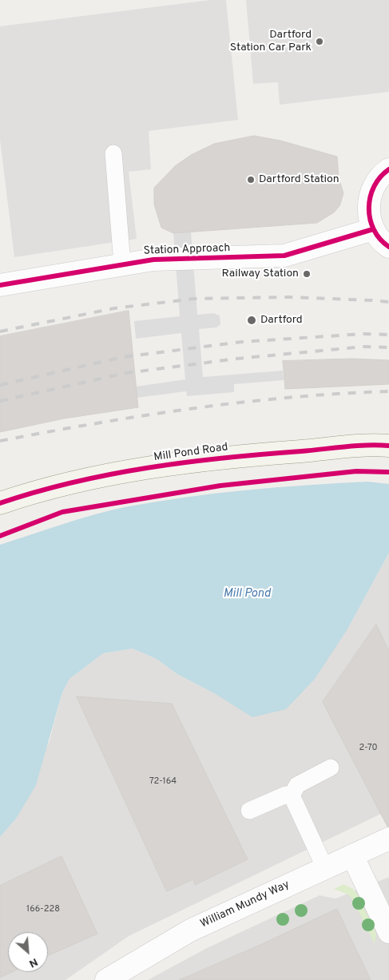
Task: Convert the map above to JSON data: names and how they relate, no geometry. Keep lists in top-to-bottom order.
{
  "streets": {
    "street": ["Station Approach", "Mill Pond Road", "William Mundy Way"]
  },
  "water": ["Mill Pond"],
  "places": [
    "Dartford Station Car Park",
    "Dartford Station",
    "Railway Station",
    "Dartford"
  ],
  "house_numbers": ["2-70", "72-164", "166-228"],
  "north": "bottom right"
}
